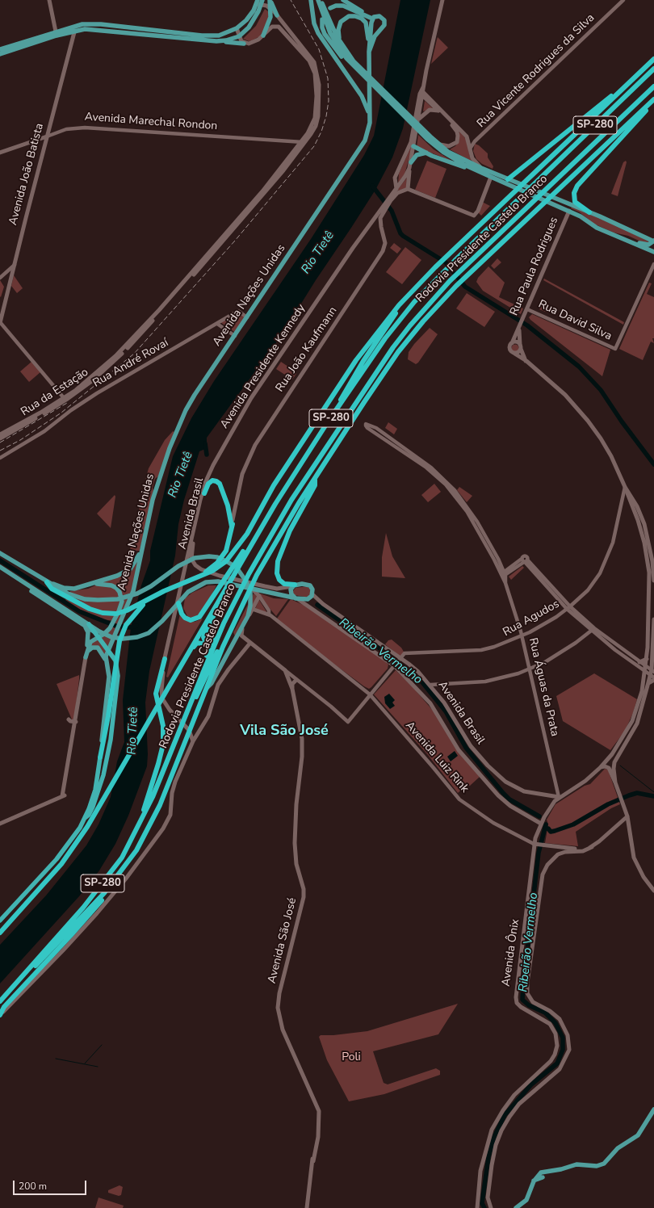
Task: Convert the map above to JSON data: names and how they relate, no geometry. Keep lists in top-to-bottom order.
{
  "streets": {
    "highway": ["SP-280", "Rodovia Presidente Castelo Branco"],
    "main road": [
      "Avenida Marechal Rondon",
      "Avenida João Batista",
      "Rua Paula Rodrigues",
      "Avenida Nações Unidas",
      "Rua João Kaufmann",
      "Avenida Presidente Kennedy",
      "Rua da Estação",
      "Avenida Brasil",
      "Avenida Luiz Rink",
      "Avenida São José",
      "Avenida Ônix"
    ],
    "street": [
      "Rua Vicente Rodrigues da Silva",
      "Rua David Silva",
      "Rua André Rovaí",
      "Rua Agudos",
      "Rua Águas da Prata"
    ]
  },
  "crossings": [
    ["Avenida Marechal Rondon", "Avenida João Batista"],
    ["Avenida Marechal Rondon", "Rua da Estação"],
    ["Rua Paula Rodrigues", "Rua David Silva"],
    ["Avenida Nações Unidas", "Rua André Rovaí"],
    ["Rua João Kaufmann", "Avenida Presidente Kennedy"],
    ["Avenida Presidente Kennedy", "Avenida Brasil"],
    ["Avenida Brasil", "Rua Agudos"],
    ["Avenida Brasil", "Rua Águas da Prata"],
    ["Avenida Brasil", "Avenida Ônix"],
    ["Rua Agudos", "Rua Águas da Prata"],
    ["Rua Águas da Prata", "Avenida Ônix"],
    ["Avenida Luiz Rink", "Avenida Ônix"]
  ],
  "districts": ["Vila São José"],
  "water": ["Rio Tietê", "Ribeirão Vermelho"],
  "parks": ["Poli"],
  "scale_bar": "200 m"
}
